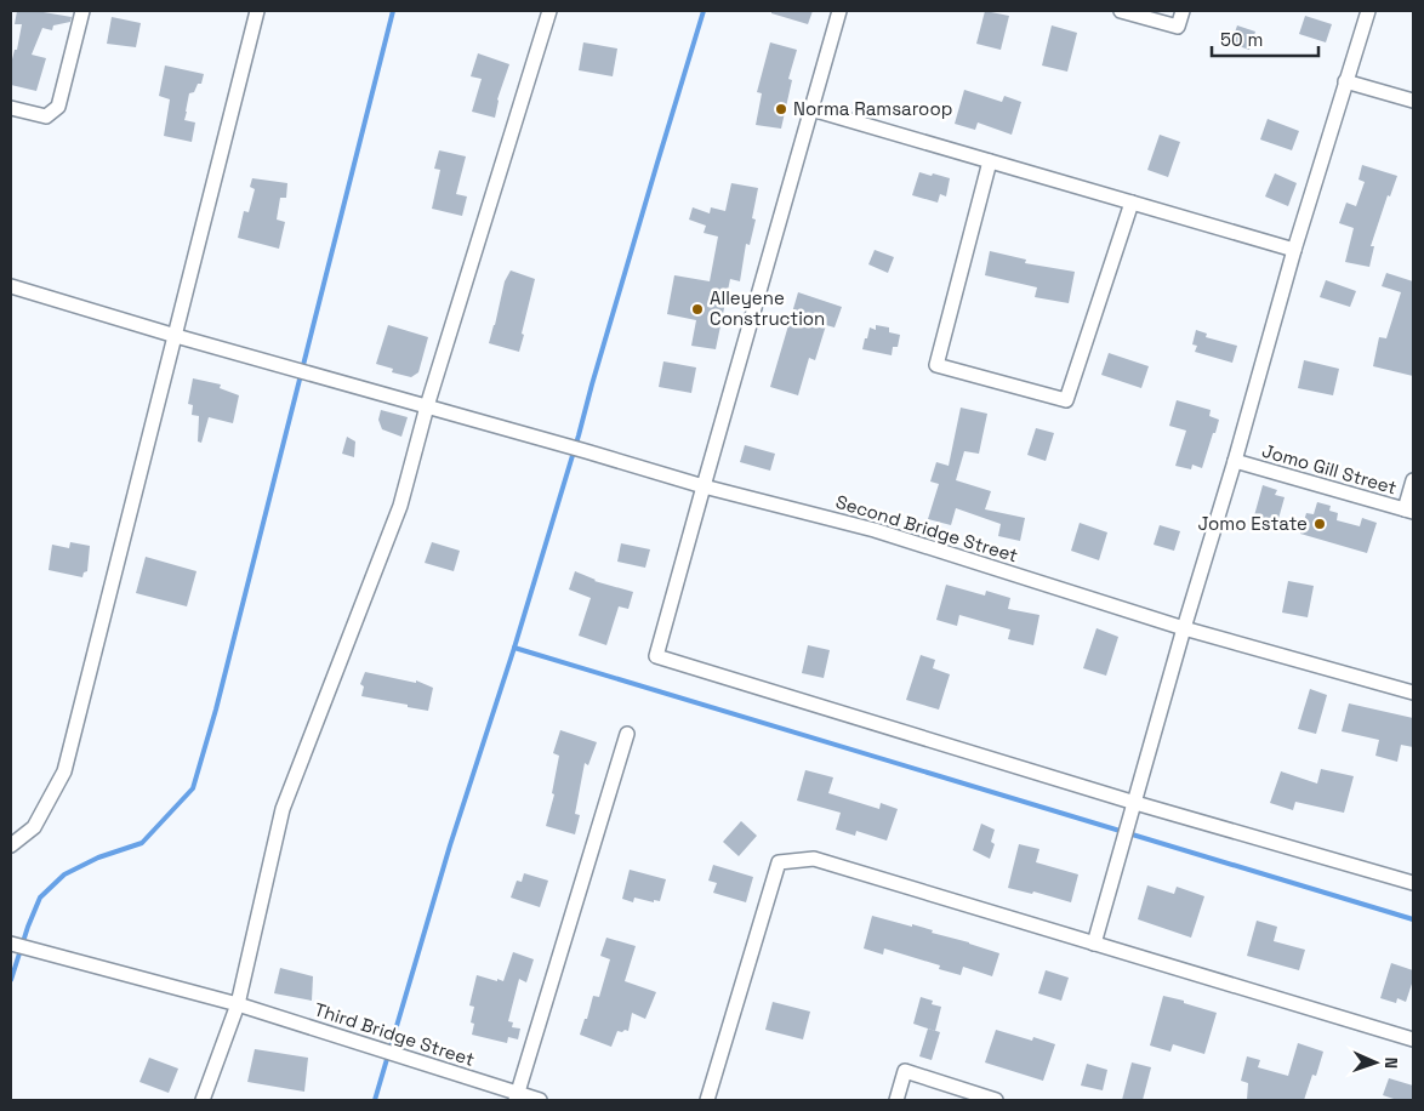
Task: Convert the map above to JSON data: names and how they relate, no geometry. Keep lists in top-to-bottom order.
{
  "streets": {
    "street": ["Jomo Gill Street", "Second Bridge Street", "Third Bridge Street"]
  },
  "places": ["Norma Ramsaroop", "Alleyene Construction", "Jomo Estate"],
  "scale_bar": "50 m",
  "north": "right"
}
